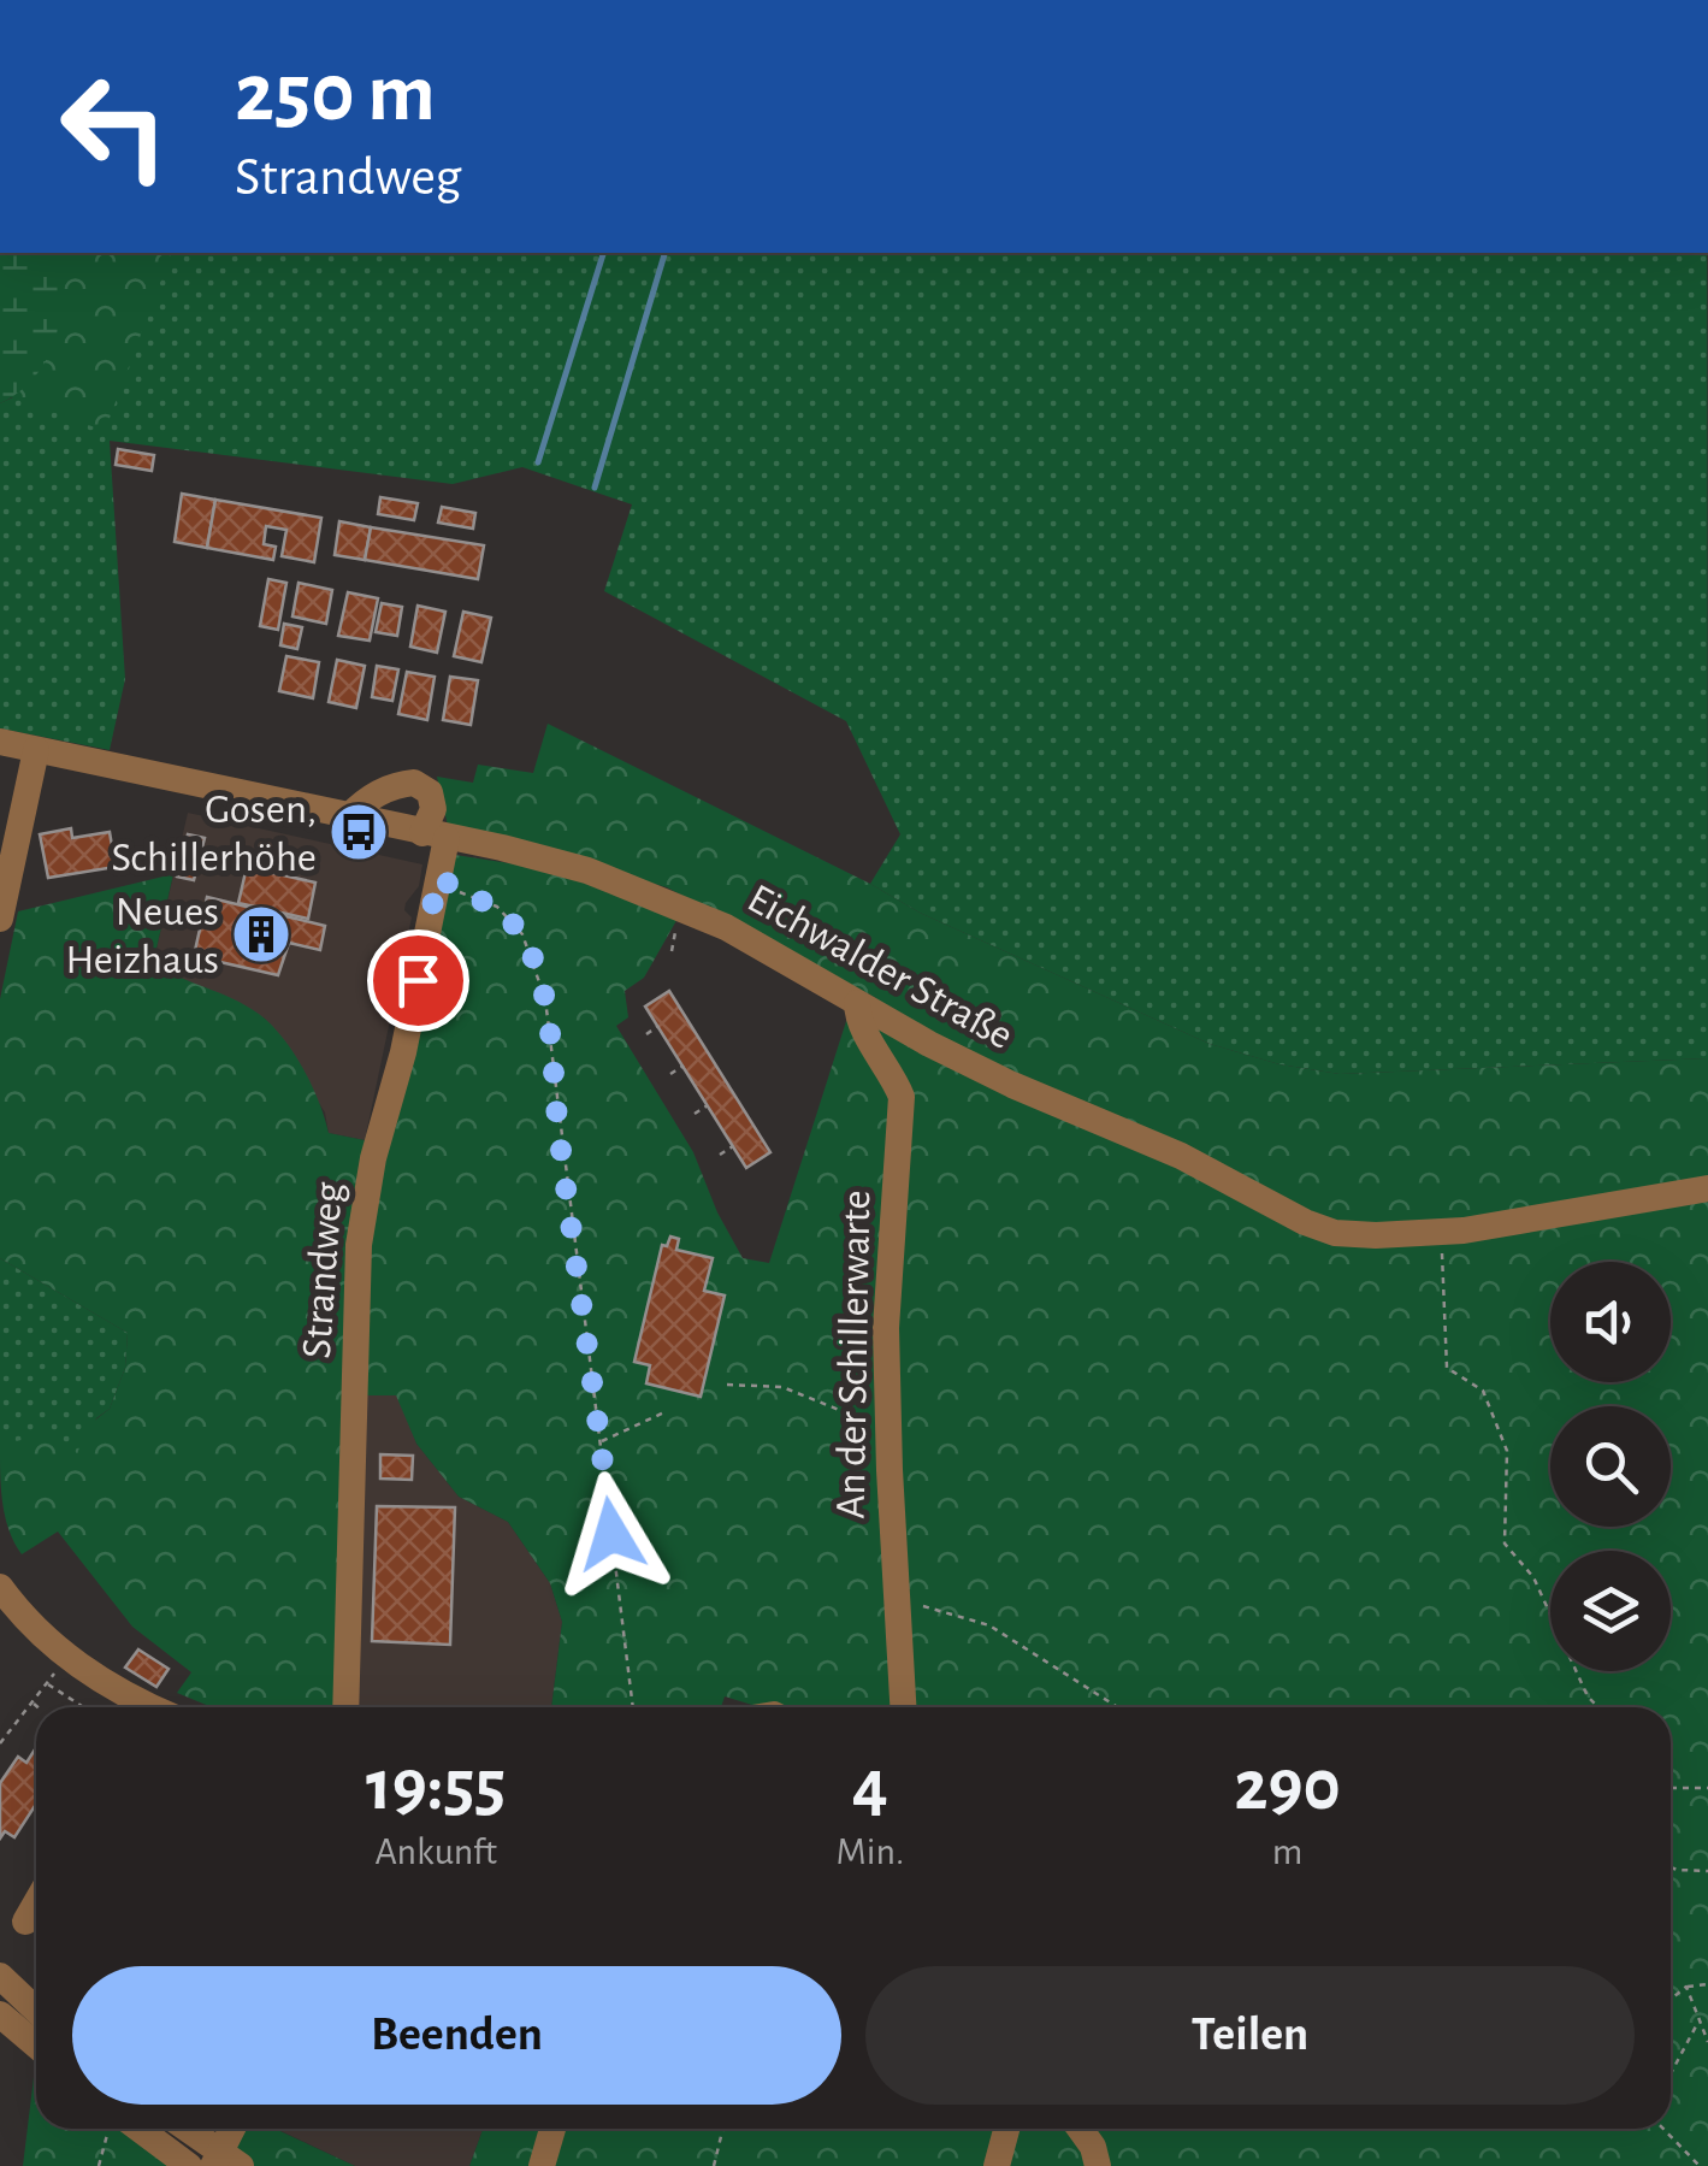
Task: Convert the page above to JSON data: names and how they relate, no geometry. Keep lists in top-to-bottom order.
{
  "streets": {
    "street": ["Eichwalder Straße", "Strandweg", "An der Schillerwarte"]
  },
  "crossings": [
    ["Eichwalder Straße", "Strandweg"],
    ["Eichwalder Straße", "An der Schillerwarte"]
  ],
  "places": {
    "bus stop": ["Gosen, Schillerhöhe"],
    "building": ["Neues Heizhaus"]
  },
  "page": {
    "turn": ["250 m", "Strandweg"],
    "eta": [
      "19:55",
      "Ankunft",
      "4",
      "Min.",
      "290",
      "m"
    ],
    "buttons": ["Beenden", "Teilen"]
  }
}
